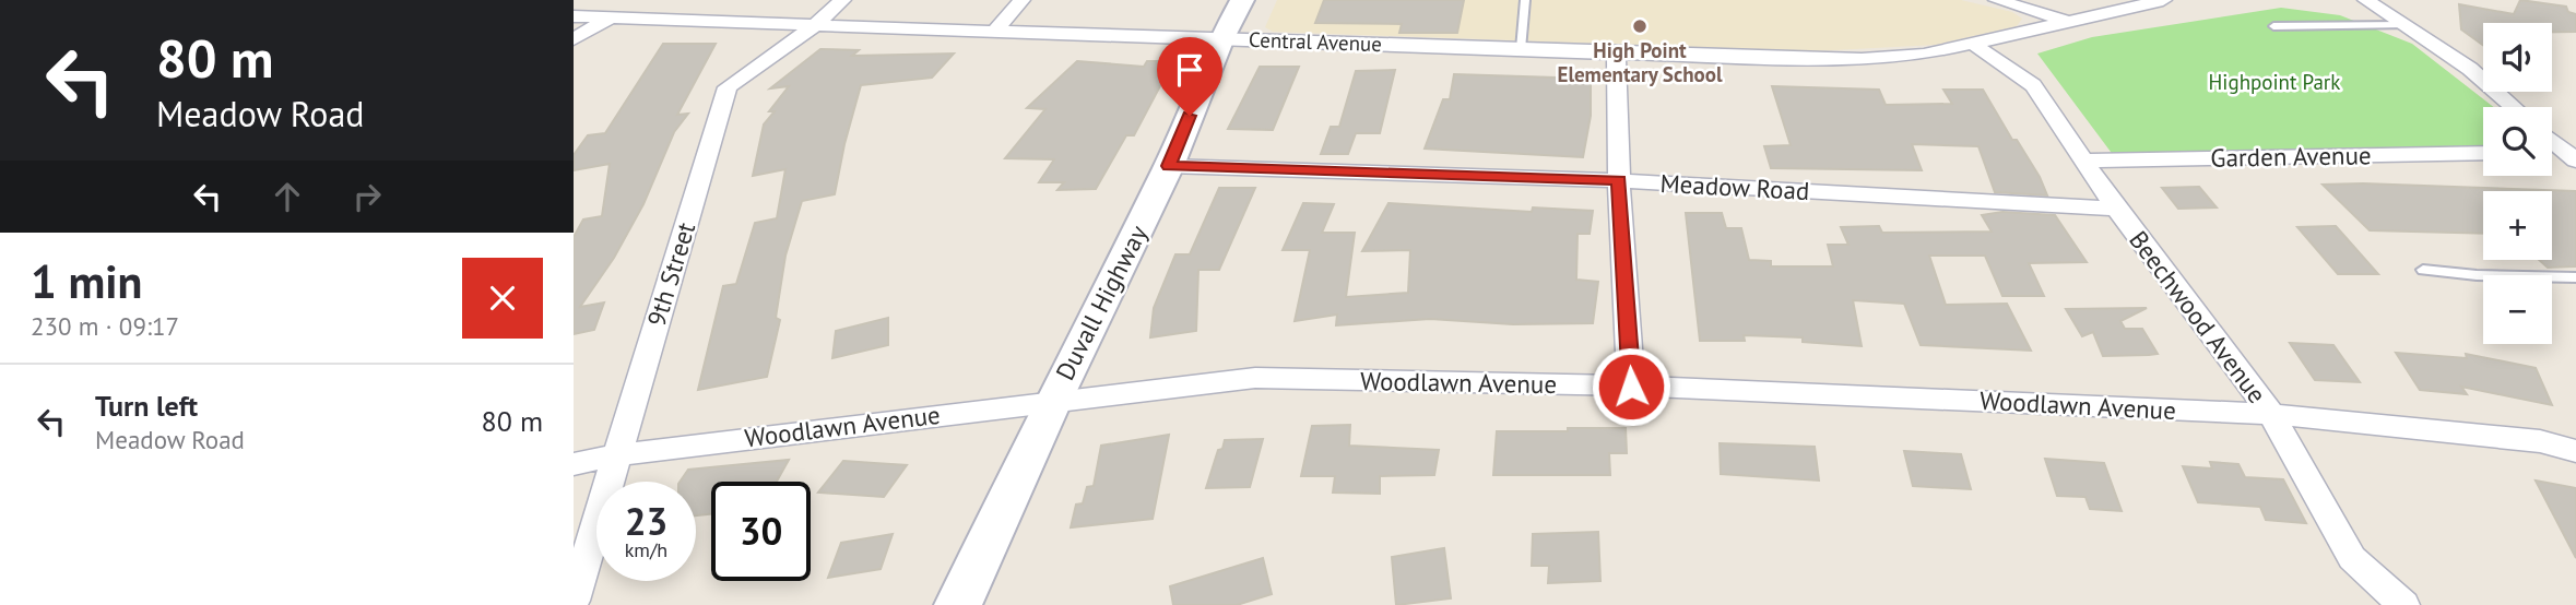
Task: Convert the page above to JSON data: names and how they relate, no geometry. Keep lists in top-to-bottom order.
{
  "streets": {
    "street": [
      "Central Avenue",
      "Garden Avenue",
      "Meadow Road",
      "9th Street",
      "Duvall Highway",
      "Beechwood Avenue",
      "Woodlawn Avenue"
    ]
  },
  "crossings": [
    ["Central Avenue", "9th Street"],
    ["Central Avenue", "Duvall Highway"],
    ["Central Avenue", "Beechwood Avenue"],
    ["Garden Avenue", "Beechwood Avenue"],
    ["Meadow Road", "Duvall Highway"],
    ["Meadow Road", "Beechwood Avenue"],
    ["9th Street", "Woodlawn Avenue"],
    ["Duvall Highway", "Woodlawn Avenue"],
    ["Beechwood Avenue", "Woodlawn Avenue"]
  ],
  "parks": ["Highpoint Park"],
  "places": ["High Point Elementary School"],
  "page": {
    "turn": ["80 m", "Meadow Road"],
    "map_buttons": ["+", "−"],
    "heading": ["1 min", "230 m · 09:17"],
    "list": [
      {
        "name": "Turn left",
        "note": "Meadow Road",
        "value": "80 m"
      }
    ],
    "speed": "23 km/h",
    "limit": "30"
  }
}
